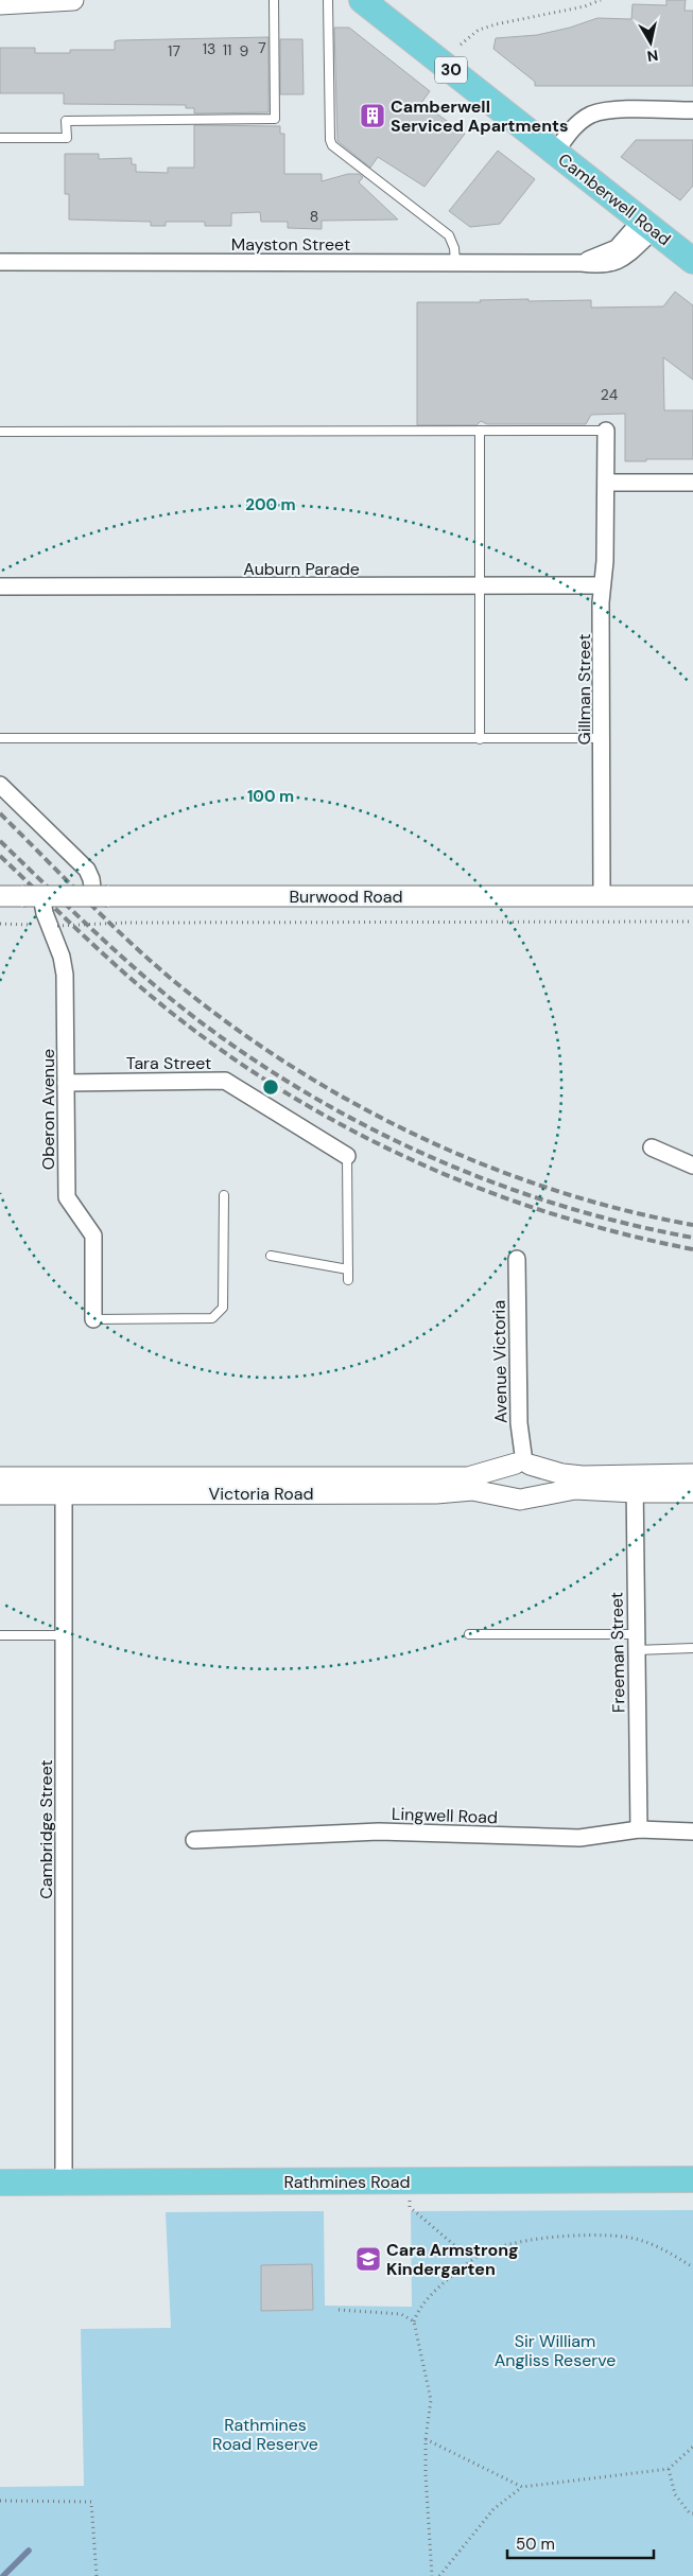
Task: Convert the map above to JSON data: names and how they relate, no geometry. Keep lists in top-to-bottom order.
{
  "streets": {
    "main road": ["30", "Camberwell Road", "Rathmines Road"],
    "street": [
      "Mayston Street",
      "Auburn Parade",
      "Gillman Street",
      "Burwood Road",
      "Tara Street",
      "Oberon Avenue",
      "Avenue Victoria",
      "Victoria Road",
      "Freeman Street",
      "Lingwell Road",
      "Cambridge Street"
    ]
  },
  "crossings": [
    ["Camberwell Road", "Mayston Street"],
    ["Auburn Parade", "Gillman Street"],
    ["Gillman Street", "Burwood Road"],
    ["Burwood Road", "Oberon Avenue"],
    ["Tara Street", "Oberon Avenue"],
    ["Avenue Victoria", "Victoria Road"],
    ["Victoria Road", "Freeman Street"],
    ["Victoria Road", "Cambridge Street"],
    ["Freeman Street", "Lingwell Road"],
    ["Cambridge Street", "Rathmines Road"]
  ],
  "parks": ["Sir William Angliss Reserve", "Rathmines Road Reserve"],
  "places": {
    "building": ["Camberwell Serviced Apartments"],
    "school or university": ["Cara Armstrong Kindergarten"]
  },
  "house_numbers": [
    "7",
    "13",
    "11",
    "17",
    "9",
    "8",
    "24"
  ],
  "scale_bar": "50 m",
  "north": "bottom",
  "rings": ["200 m", "100 m"]
}
